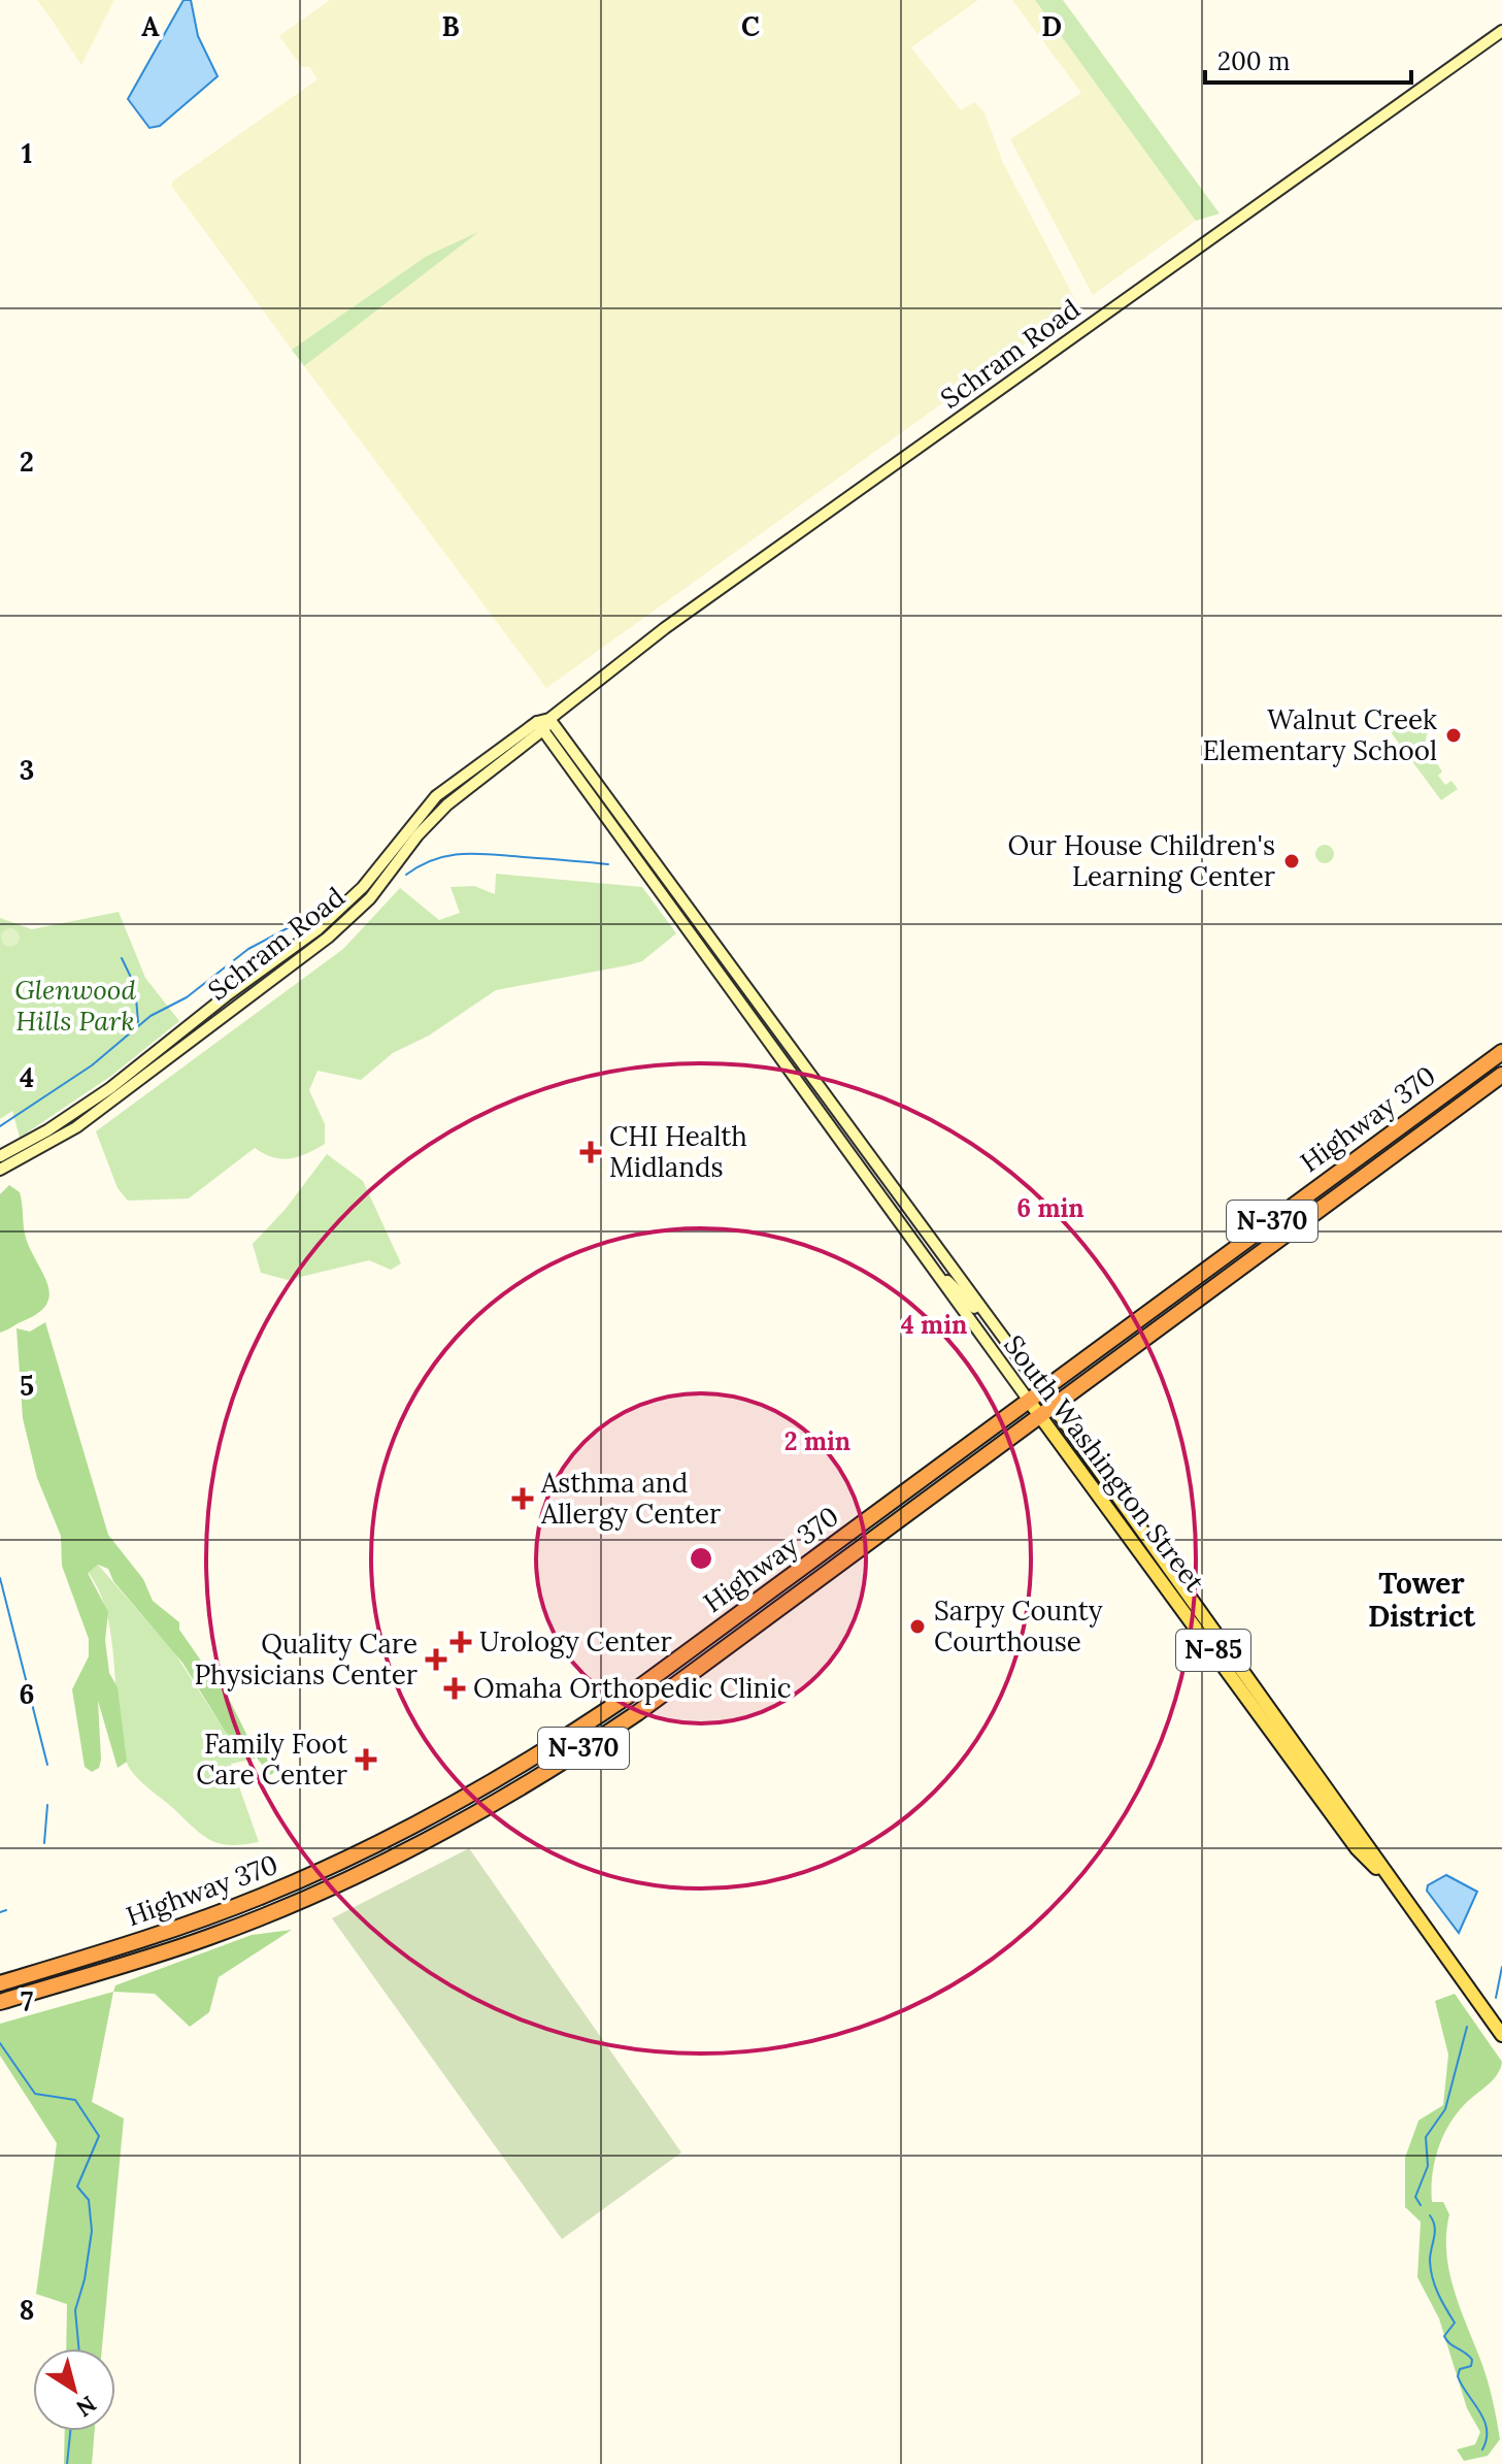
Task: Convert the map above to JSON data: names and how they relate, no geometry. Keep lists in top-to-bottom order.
{
  "streets": {
    "highway": ["Highway 370", "N-370"],
    "main road": ["Schram Road", "South Washington Street", "N-85"]
  },
  "crossings": [
    ["Highway 370", "South Washington Street"]
  ],
  "districts": ["Tower District"],
  "parks": ["Glenwood Hills Park"],
  "places": {
    "other": ["Walnut Creek Elementary School", "Our House Children's Learning Center", "Sarpy County Courthouse"],
    "health": [
      "CHI Health Midlands",
      "Asthma and Allergy Center",
      "Urology Center",
      "Quality Care Physicians Center",
      "Omaha Orthopedic Clinic",
      "Family Foot Care Center"
    ]
  },
  "scale_bar": "200 m",
  "north": "bottom right",
  "grid": {
    "columns": [
      "A",
      "B",
      "C",
      "D"
    ],
    "rows": [
      "1",
      "2",
      "3",
      "4",
      "5",
      "6",
      "7",
      "8"
    ]
  },
  "rings": ["6 min", "4 min", "2 min"]
}
